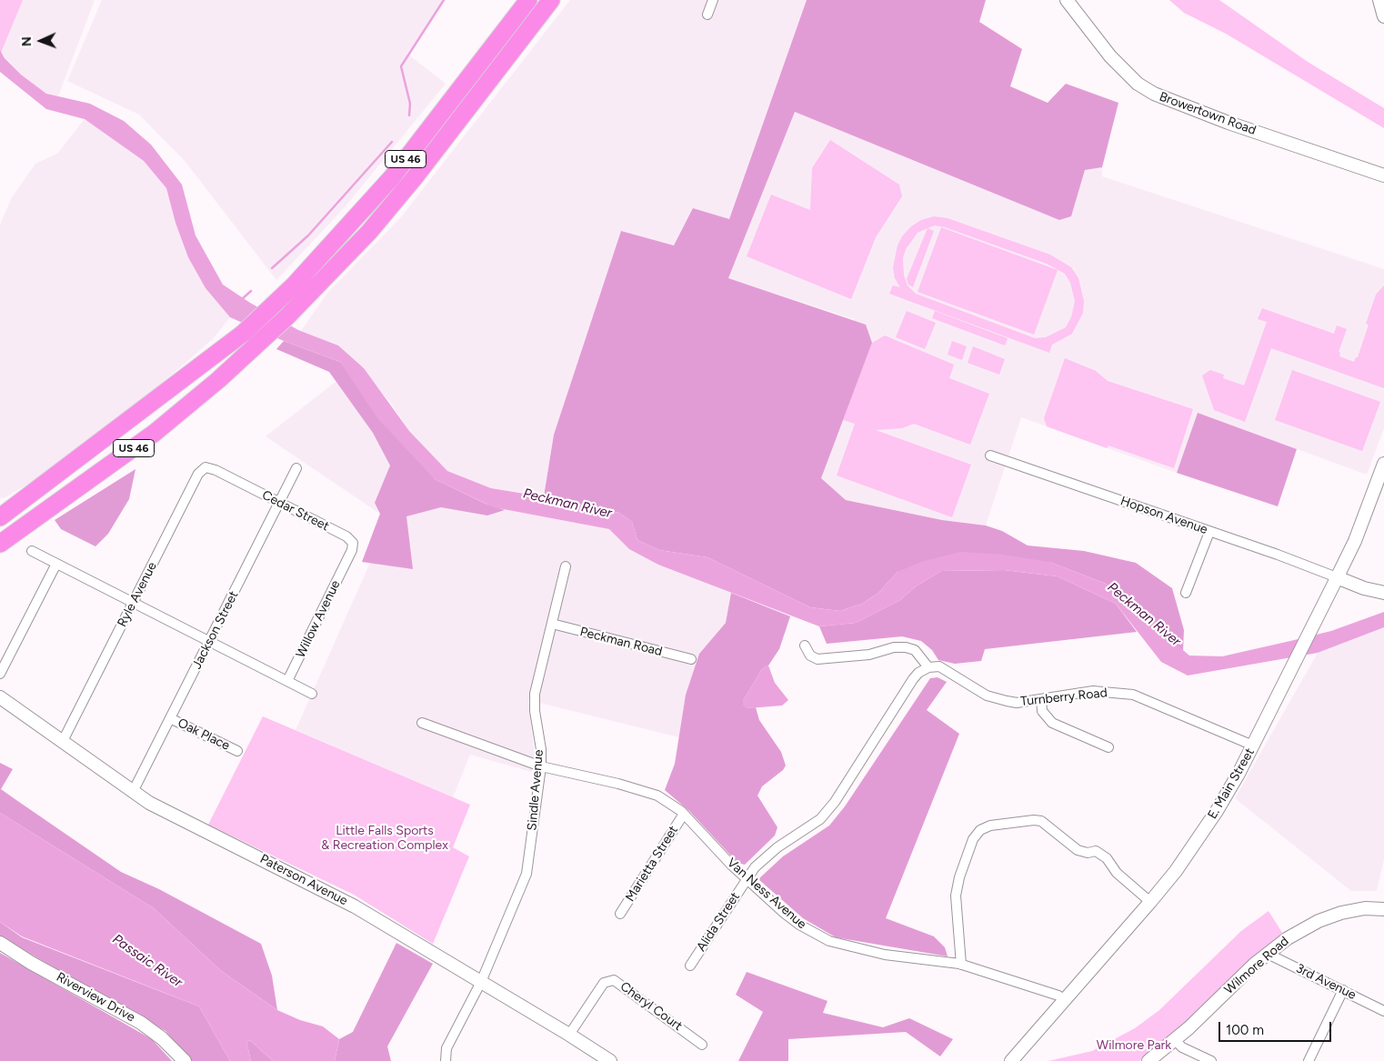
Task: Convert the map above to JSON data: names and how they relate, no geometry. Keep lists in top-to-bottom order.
{
  "streets": {
    "highway": ["US 46"],
    "main road": [
      "Browertown Road",
      "E. Main Street",
      "Paterson Avenue",
      "Wilmore Road",
      "Riverview Drive"
    ],
    "street": [
      "Cedar Street",
      "Hopson Avenue",
      "Ryle Avenue",
      "Willow Avenue",
      "Jackson Street",
      "Peckman Road",
      "Turnberry Road",
      "Oak Place",
      "Sindle Avenue",
      "Marietta Street",
      "Van Ness Avenue",
      "Alida Street",
      "3rd Avenue",
      "Cheryl Court"
    ]
  },
  "crossings": [
    ["Cedar Street", "Ryle Avenue"],
    ["Cedar Street", "Willow Avenue"],
    ["Cedar Street", "Jackson Street"],
    ["Hopson Avenue", "E. Main Street"],
    ["Ryle Avenue", "Paterson Avenue"],
    ["Jackson Street", "Oak Place"],
    ["Jackson Street", "Paterson Avenue"],
    ["Peckman Road", "Sindle Avenue"],
    ["Turnberry Road", "E. Main Street"],
    ["E. Main Street", "Van Ness Avenue"],
    ["Sindle Avenue", "Paterson Avenue"],
    ["Sindle Avenue", "Van Ness Avenue"],
    ["Marietta Street", "Van Ness Avenue"],
    ["Paterson Avenue", "Cheryl Court"],
    ["Van Ness Avenue", "Alida Street"],
    ["Wilmore Road", "3rd Avenue"]
  ],
  "water": ["Peckman River", "Passaic River"],
  "parks": ["Little Falls Sports & Recreation Complex", "Wilmore Park"],
  "scale_bar": "100 m",
  "north": "left"
}
